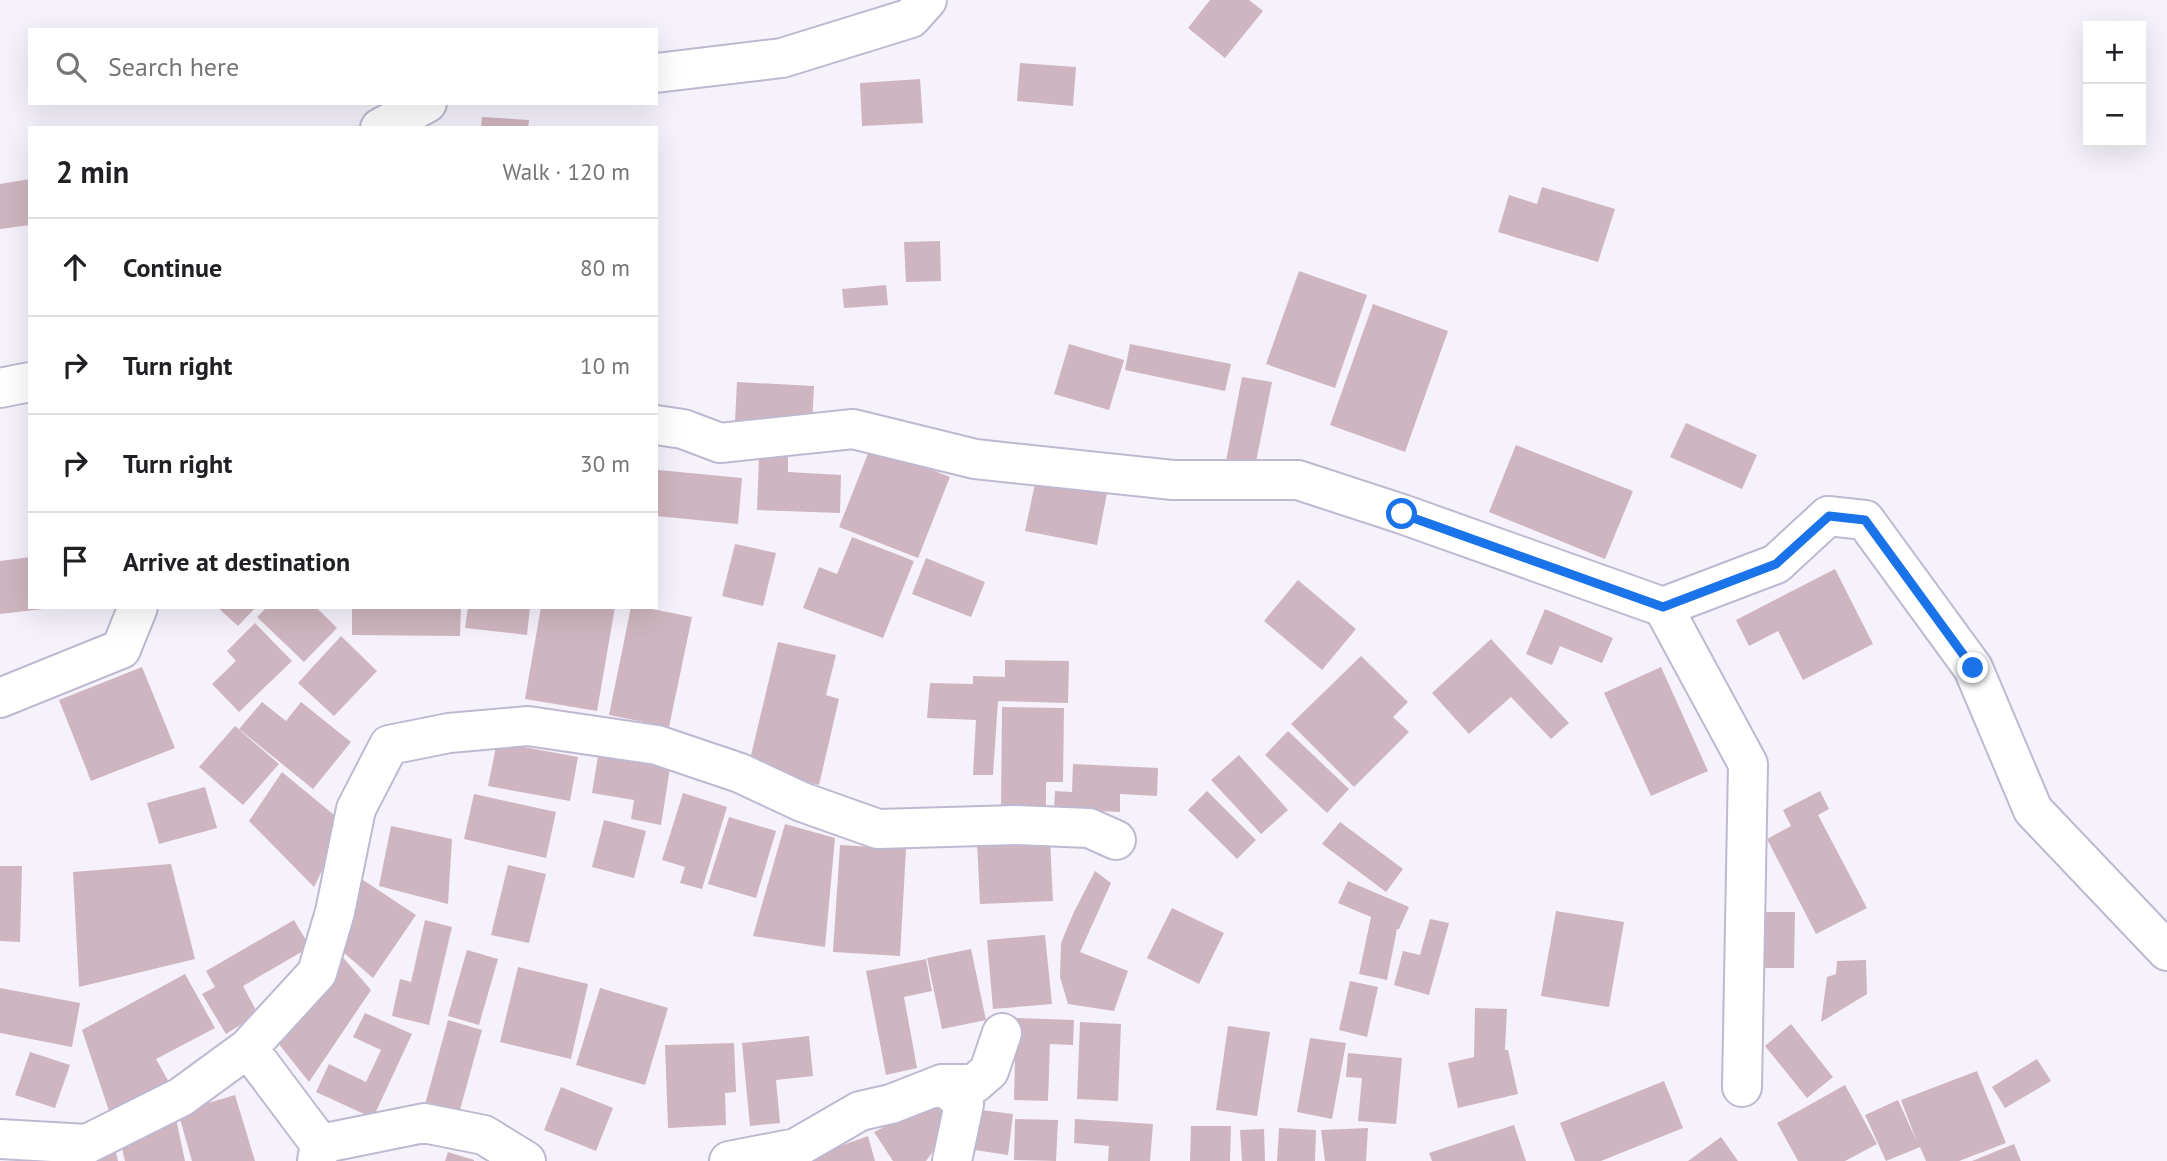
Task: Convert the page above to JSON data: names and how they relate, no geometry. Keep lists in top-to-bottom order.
{
  "page": {
    "map_buttons": ["+", "−"],
    "search": "Search here",
    "heading": ["2 min", "Walk · 120 m"],
    "list": [
      ["Continue", "80 m"],
      ["Turn right", "10 m"],
      ["Turn right", "30 m"],
      "Arrive at destination"
    ]
  }
}
